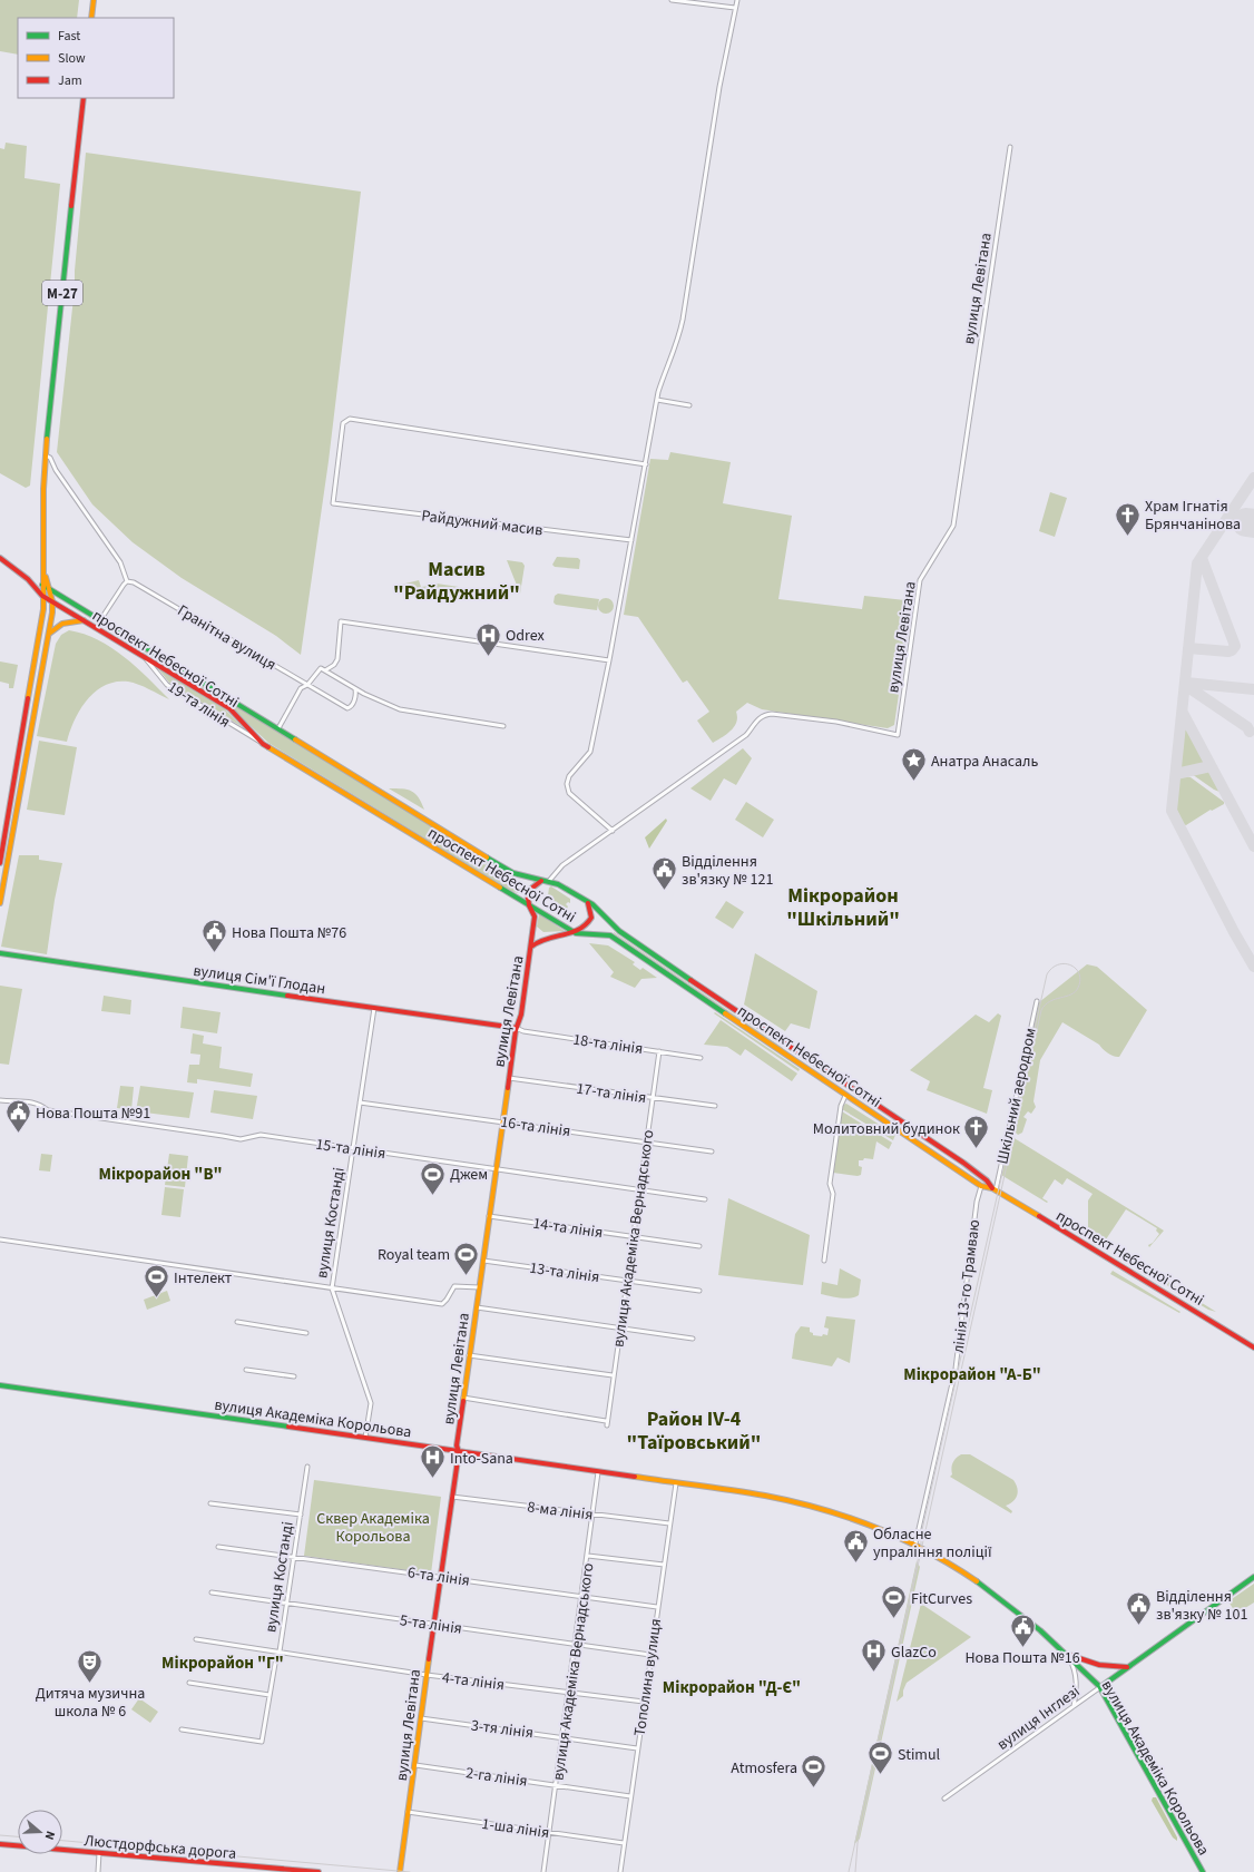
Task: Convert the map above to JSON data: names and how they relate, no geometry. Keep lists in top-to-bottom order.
{
  "streets": {
    "main road": [
      "вулиця Левітана",
      "М-27",
      "проспект Небесної Сотні",
      "вулиця Сім'ї Глодан",
      "вулиця Академіка Корольова",
      "вулиця Інглезі",
      "Люстдорфська дорога"
    ],
    "street": [
      "Райдужний масив",
      "Гранітна вулиця",
      "19-та лінія",
      "18-та лінія",
      "17-та лінія",
      "Шкільний аеродром",
      "16-та лінія",
      "15-та лінія",
      "вулиця Костанді",
      "14-та лінія",
      "вулиця Академіка Вернадського",
      "13-та лінія",
      "лінія 13-го Трамваю",
      "8-ма лінія",
      "6-та лінія",
      "5-та лінія",
      "Тополина вулиця",
      "4-та лінія",
      "3-тя лінія",
      "2-га лінія",
      "1-ша лінія"
    ]
  },
  "crossings": [
    ["вулиця Левітана", "проспект Небесної Сотні"],
    ["вулиця Левітана", "вулиця Сім'ї Глодан"],
    ["вулиця Левітана", "18-та лінія"],
    ["вулиця Левітана", "17-та лінія"],
    ["вулиця Левітана", "16-та лінія"],
    ["вулиця Левітана", "15-та лінія"],
    ["вулиця Левітана", "14-та лінія"],
    ["вулиця Левітана", "13-та лінія"],
    ["вулиця Левітана", "вулиця Академіка Корольова"],
    ["вулиця Левітана", "8-ма лінія"],
    ["вулиця Левітана", "6-та лінія"],
    ["вулиця Левітана", "5-та лінія"],
    ["вулиця Левітана", "4-та лінія"],
    ["вулиця Левітана", "3-тя лінія"],
    ["вулиця Левітана", "2-га лінія"],
    ["вулиця Левітана", "1-ша лінія"],
    ["проспект Небесної Сотні", "19-та лінія"],
    ["проспект Небесної Сотні", "Шкільний аеродром"],
    ["проспект Небесної Сотні", "лінія 13-го Трамваю"],
    ["вулиця Сім'ї Глодан", "18-та лінія"],
    ["вулиця Сім'ї Глодан", "вулиця Костанді"],
    ["18-та лінія", "вулиця Академіка Вернадського"],
    ["17-та лінія", "вулиця Академіка Вернадського"],
    ["16-та лінія", "вулиця Костанді"],
    ["16-та лінія", "вулиця Академіка Вернадського"],
    ["15-та лінія", "вулиця Костанді"],
    ["15-та лінія", "вулиця Академіка Вернадського"],
    ["вулиця Костанді", "вулиця Академіка Корольова"],
    ["вулиця Костанді", "6-та лінія"],
    ["вулиця Костанді", "5-та лінія"],
    ["вулиця Костанді", "4-та лінія"],
    ["14-та лінія", "вулиця Академіка Вернадського"],
    ["вулиця Академіка Вернадського", "13-та лінія"],
    ["вулиця Академіка Вернадського", "вулиця Академіка Корольова"],
    ["вулиця Академіка Вернадського", "8-ма лінія"],
    ["вулиця Академіка Вернадського", "6-та лінія"],
    ["вулиця Академіка Вернадського", "5-та лінія"],
    ["вулиця Академіка Вернадського", "4-та лінія"],
    ["вулиця Академіка Вернадського", "3-тя лінія"],
    ["вулиця Академіка Вернадського", "2-га лінія"],
    ["вулиця Академіка Вернадського", "1-ша лінія"],
    ["лінія 13-го Трамваю", "вулиця Академіка Корольова"],
    ["вулиця Академіка Корольова", "Тополина вулиця"],
    ["вулиця Академіка Корольова", "вулиця Інглезі"],
    ["8-ма лінія", "Тополина вулиця"],
    ["6-та лінія", "Тополина вулиця"],
    ["5-та лінія", "Тополина вулиця"],
    ["Тополина вулиця", "4-та лінія"],
    ["Тополина вулиця", "3-тя лінія"],
    ["Тополина вулиця", "2-га лінія"],
    ["Тополина вулиця", "1-ша лінія"]
  ],
  "districts": [
    "Масив \"Райдужний\"",
    "Мікрорайон \"Шкільний\"",
    "Мікрорайон \"В\"",
    "Мікрорайон \"А-Б\"",
    "Район IV-4 \"Таїровський\"",
    "Мікрорайон \"Г\"",
    "Мікрорайон \"Д-Є\""
  ],
  "parks": ["Сквер Академіка Корольова"],
  "places": {
    "church": ["Храм Ігнатія Брянчанінова", "Молитовний будинок"],
    "hospital": ["Odrex", "Into-Sana", "GlazCo"],
    "place": ["Анатра Анасаль"],
    "public building": [
      "Відділення зв'язку № 121",
      "Нова Пошта №76",
      "Нова Пошта №91",
      "Обласне упраління поліції",
      "Відділення зв'язку № 101",
      "Нова Пошта №16"
    ],
    "sports": [
      "Джем",
      "Royal team",
      "Інтелект",
      "FitCurves",
      "Stimul",
      "Atmosfera"
    ],
    "theatre": ["Дитяча музична школа № 6"]
  },
  "legend": ["Fast", "Slow", "Jam"],
  "north": "right"
}
